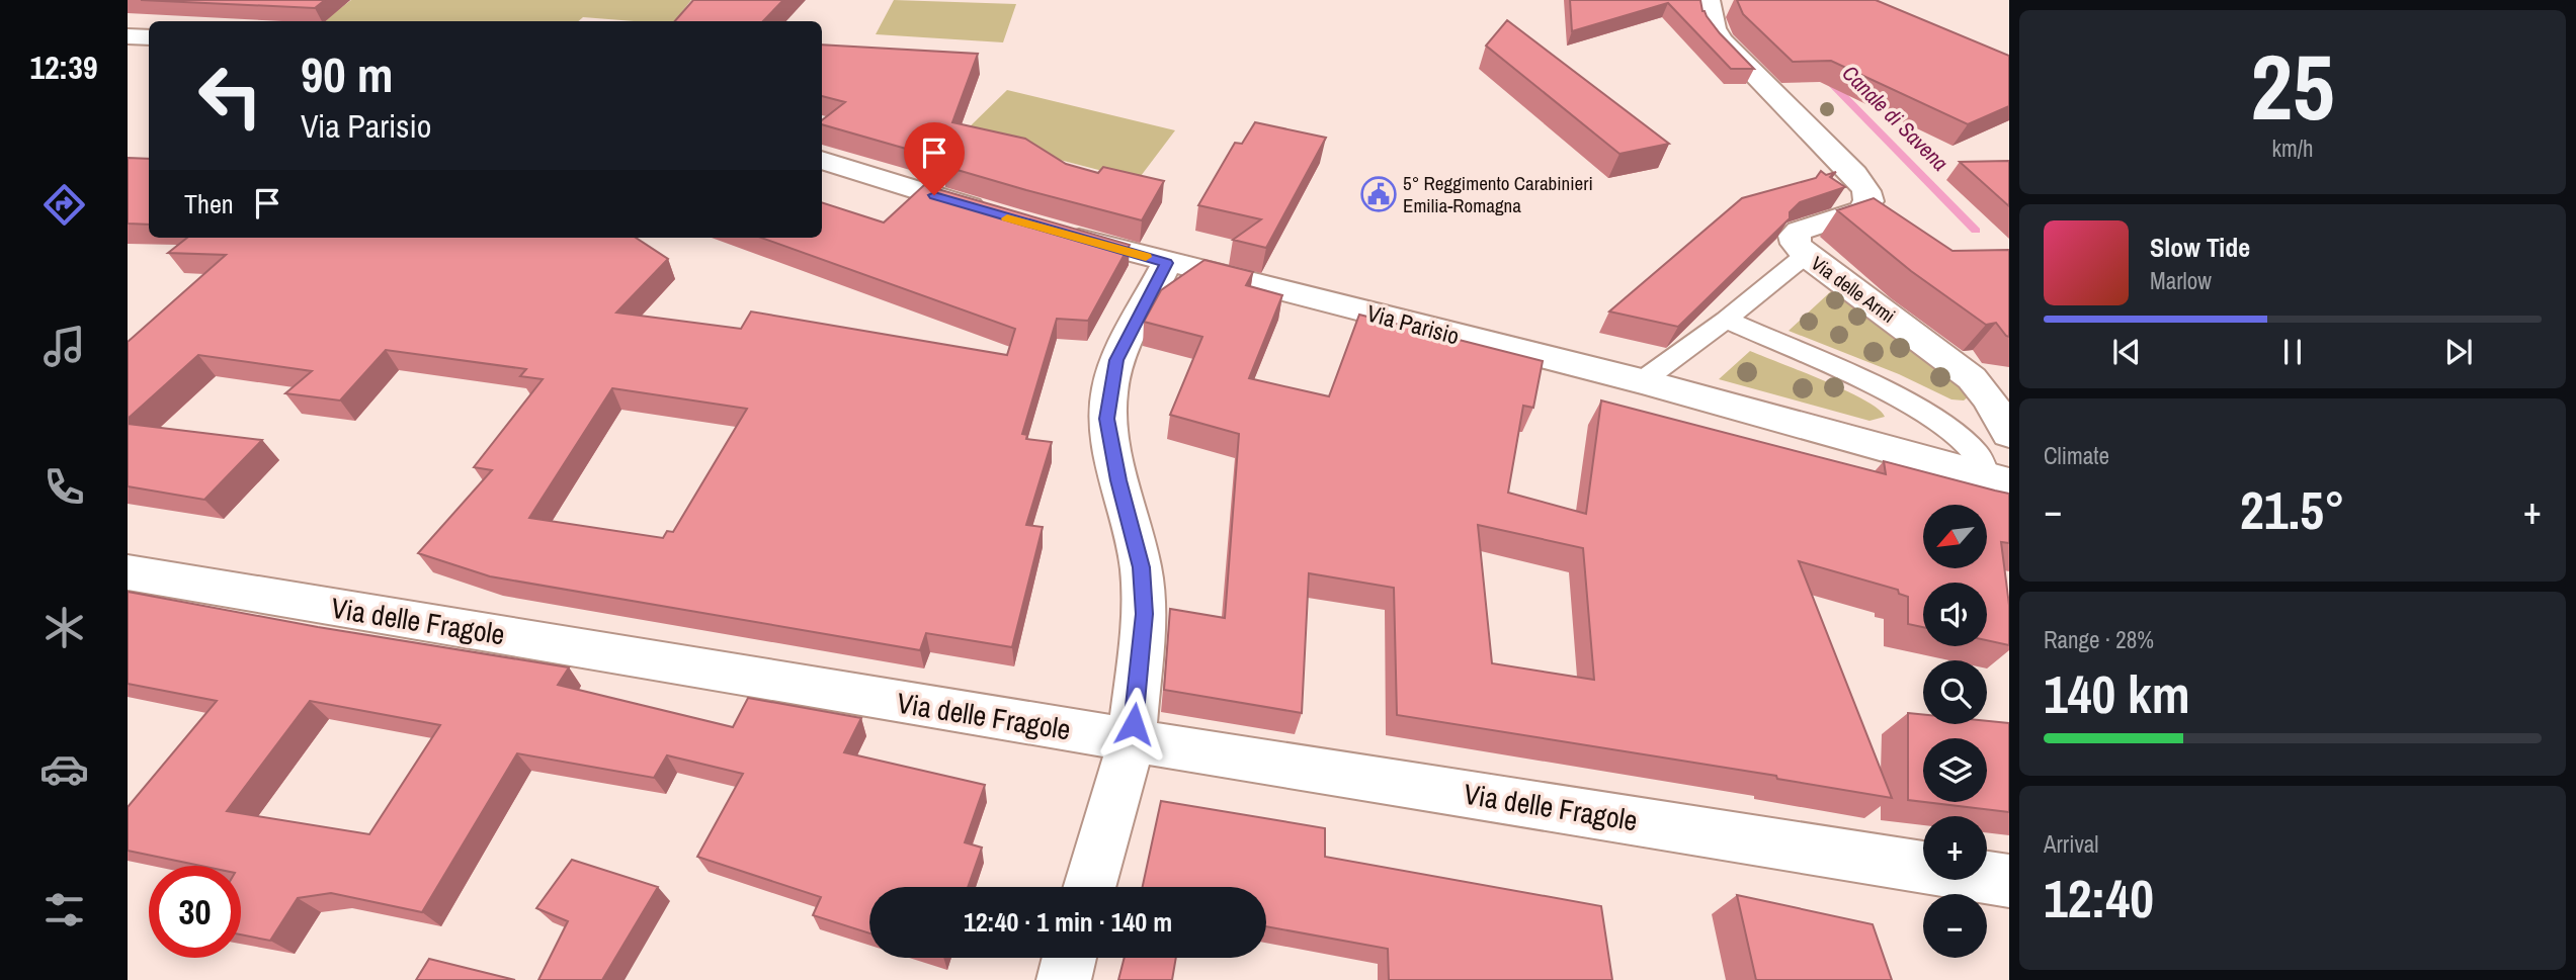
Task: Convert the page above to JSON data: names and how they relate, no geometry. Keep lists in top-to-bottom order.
{
  "streets": {
    "street": ["Via delle Armi", "Via Parisio", "Via delle Fragole"]
  },
  "water": ["Canale di Savena"],
  "places": {
    "public building": ["5° Reggimento Carabinieri Emilia-Romagna"]
  },
  "north": "bottom left",
  "page": {
    "tabs": "12:39",
    "tile": [
      ["25", "km/h"],
      "Climate",
      ["Range · 28%", "140 km"],
      ["Arrival", "12:40"]
    ],
    "turn": ["90 m", "Via Parisio"],
    "then": "Then",
    "song": ["Slow Tide", "Marlow"],
    "heat": ["−", "21.5°", "+"],
    "map_buttons": ["+", "−"],
    "limit": "30",
    "trip": "12:40 · 1 min · 140 m"
  }
}
